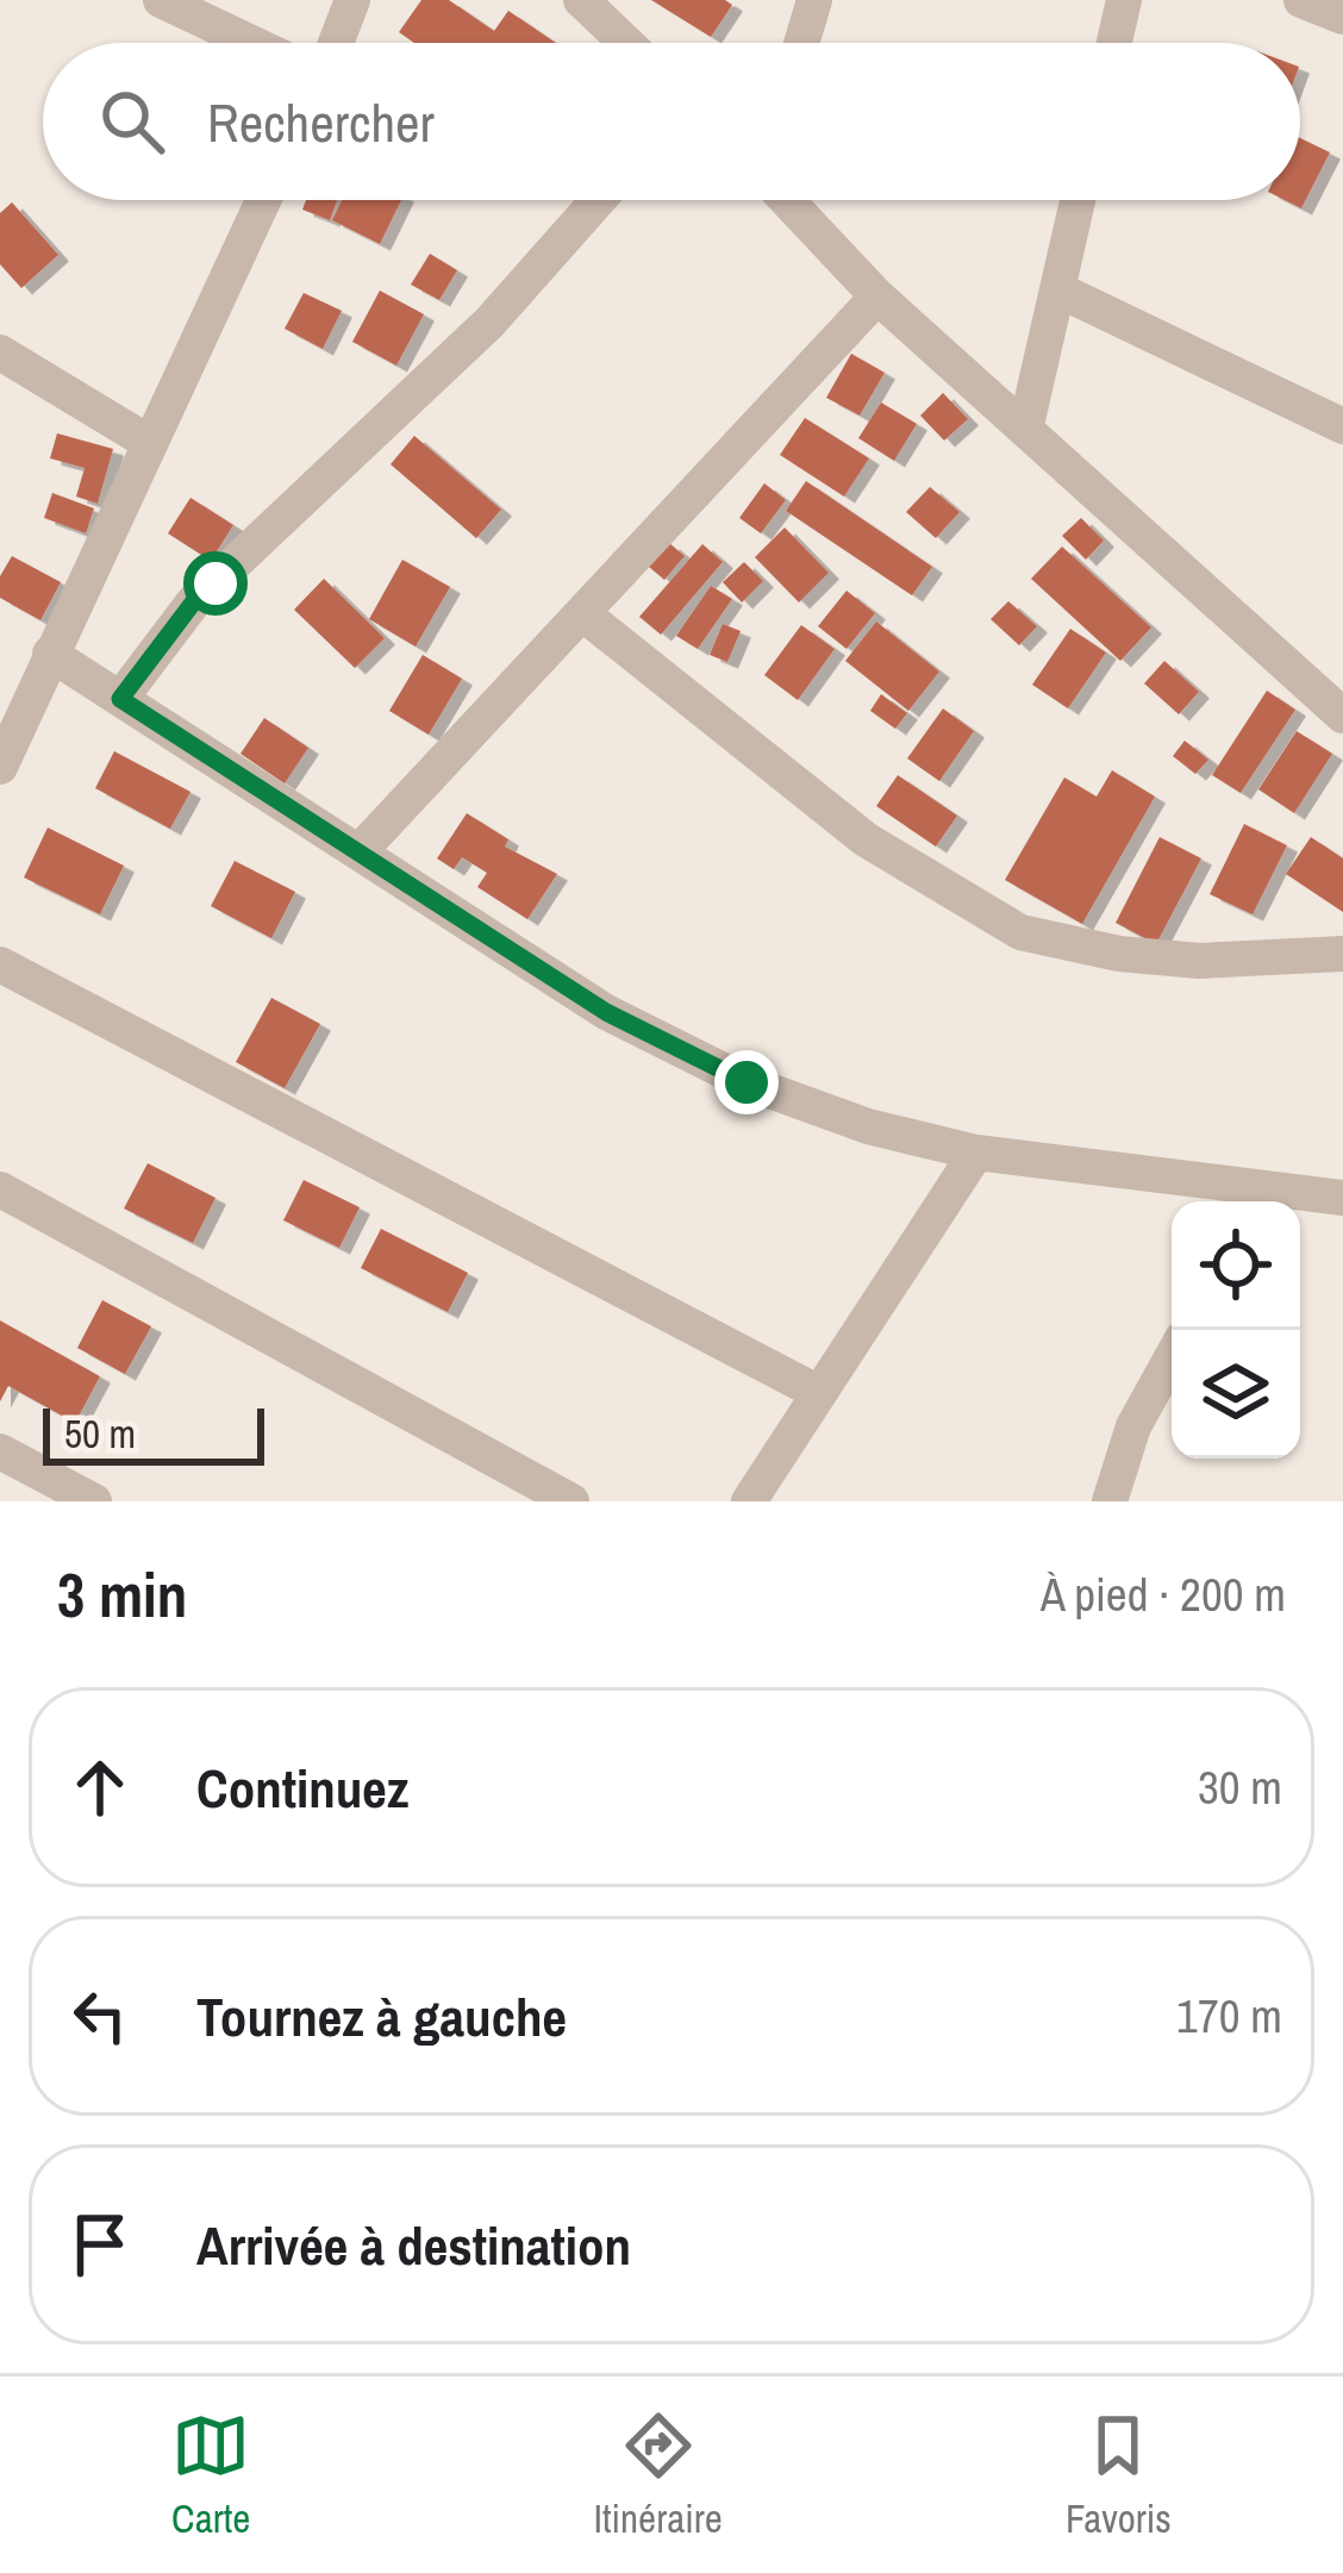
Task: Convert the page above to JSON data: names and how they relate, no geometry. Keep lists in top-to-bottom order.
{
  "scale_bar": "50 m",
  "page": {
    "search": "Rechercher",
    "scale": "50 m",
    "heading": ["3 min", "À pied · 200 m"],
    "list": [
      ["Continuez", "30 m"],
      ["Tournez à gauche", "170 m"],
      "Arrivée à destination"
    ],
    "nav": ["Carte", "Itinéraire", "Favoris"]
  }
}
